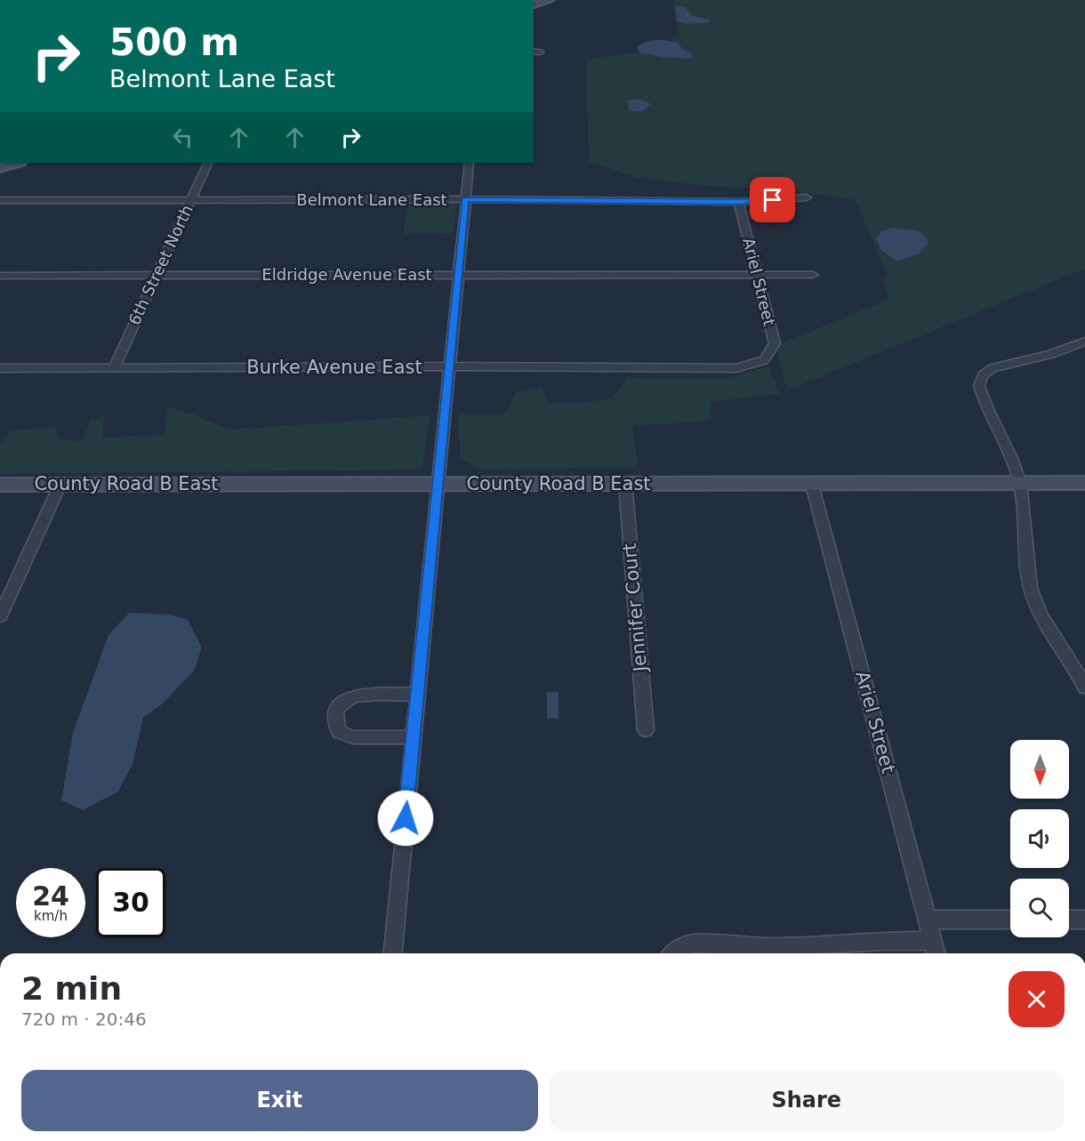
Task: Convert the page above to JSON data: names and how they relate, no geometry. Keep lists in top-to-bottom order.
{
  "streets": {
    "street": [
      "Belmont Lane East",
      "6th Street North",
      "Eldridge Avenue East",
      "Ariel Street",
      "Burke Avenue East",
      "County Road B East",
      "Jennifer Court"
    ]
  },
  "crossings": [
    ["Belmont Lane East", "6th Street North"],
    ["Belmont Lane East", "Ariel Street"],
    ["6th Street North", "Eldridge Avenue East"],
    ["6th Street North", "Burke Avenue East"],
    ["Eldridge Avenue East", "Ariel Street"],
    ["Ariel Street", "Burke Avenue East"],
    ["Ariel Street", "County Road B East"],
    ["County Road B East", "Jennifer Court"]
  ],
  "north": "bottom",
  "page": {
    "turn": ["500 m", "Belmont Lane East"],
    "speed": "24 km/h",
    "limit": "30",
    "heading": ["2 min", "720 m · 20:46"],
    "buttons": ["Exit", "Share"]
  }
}
